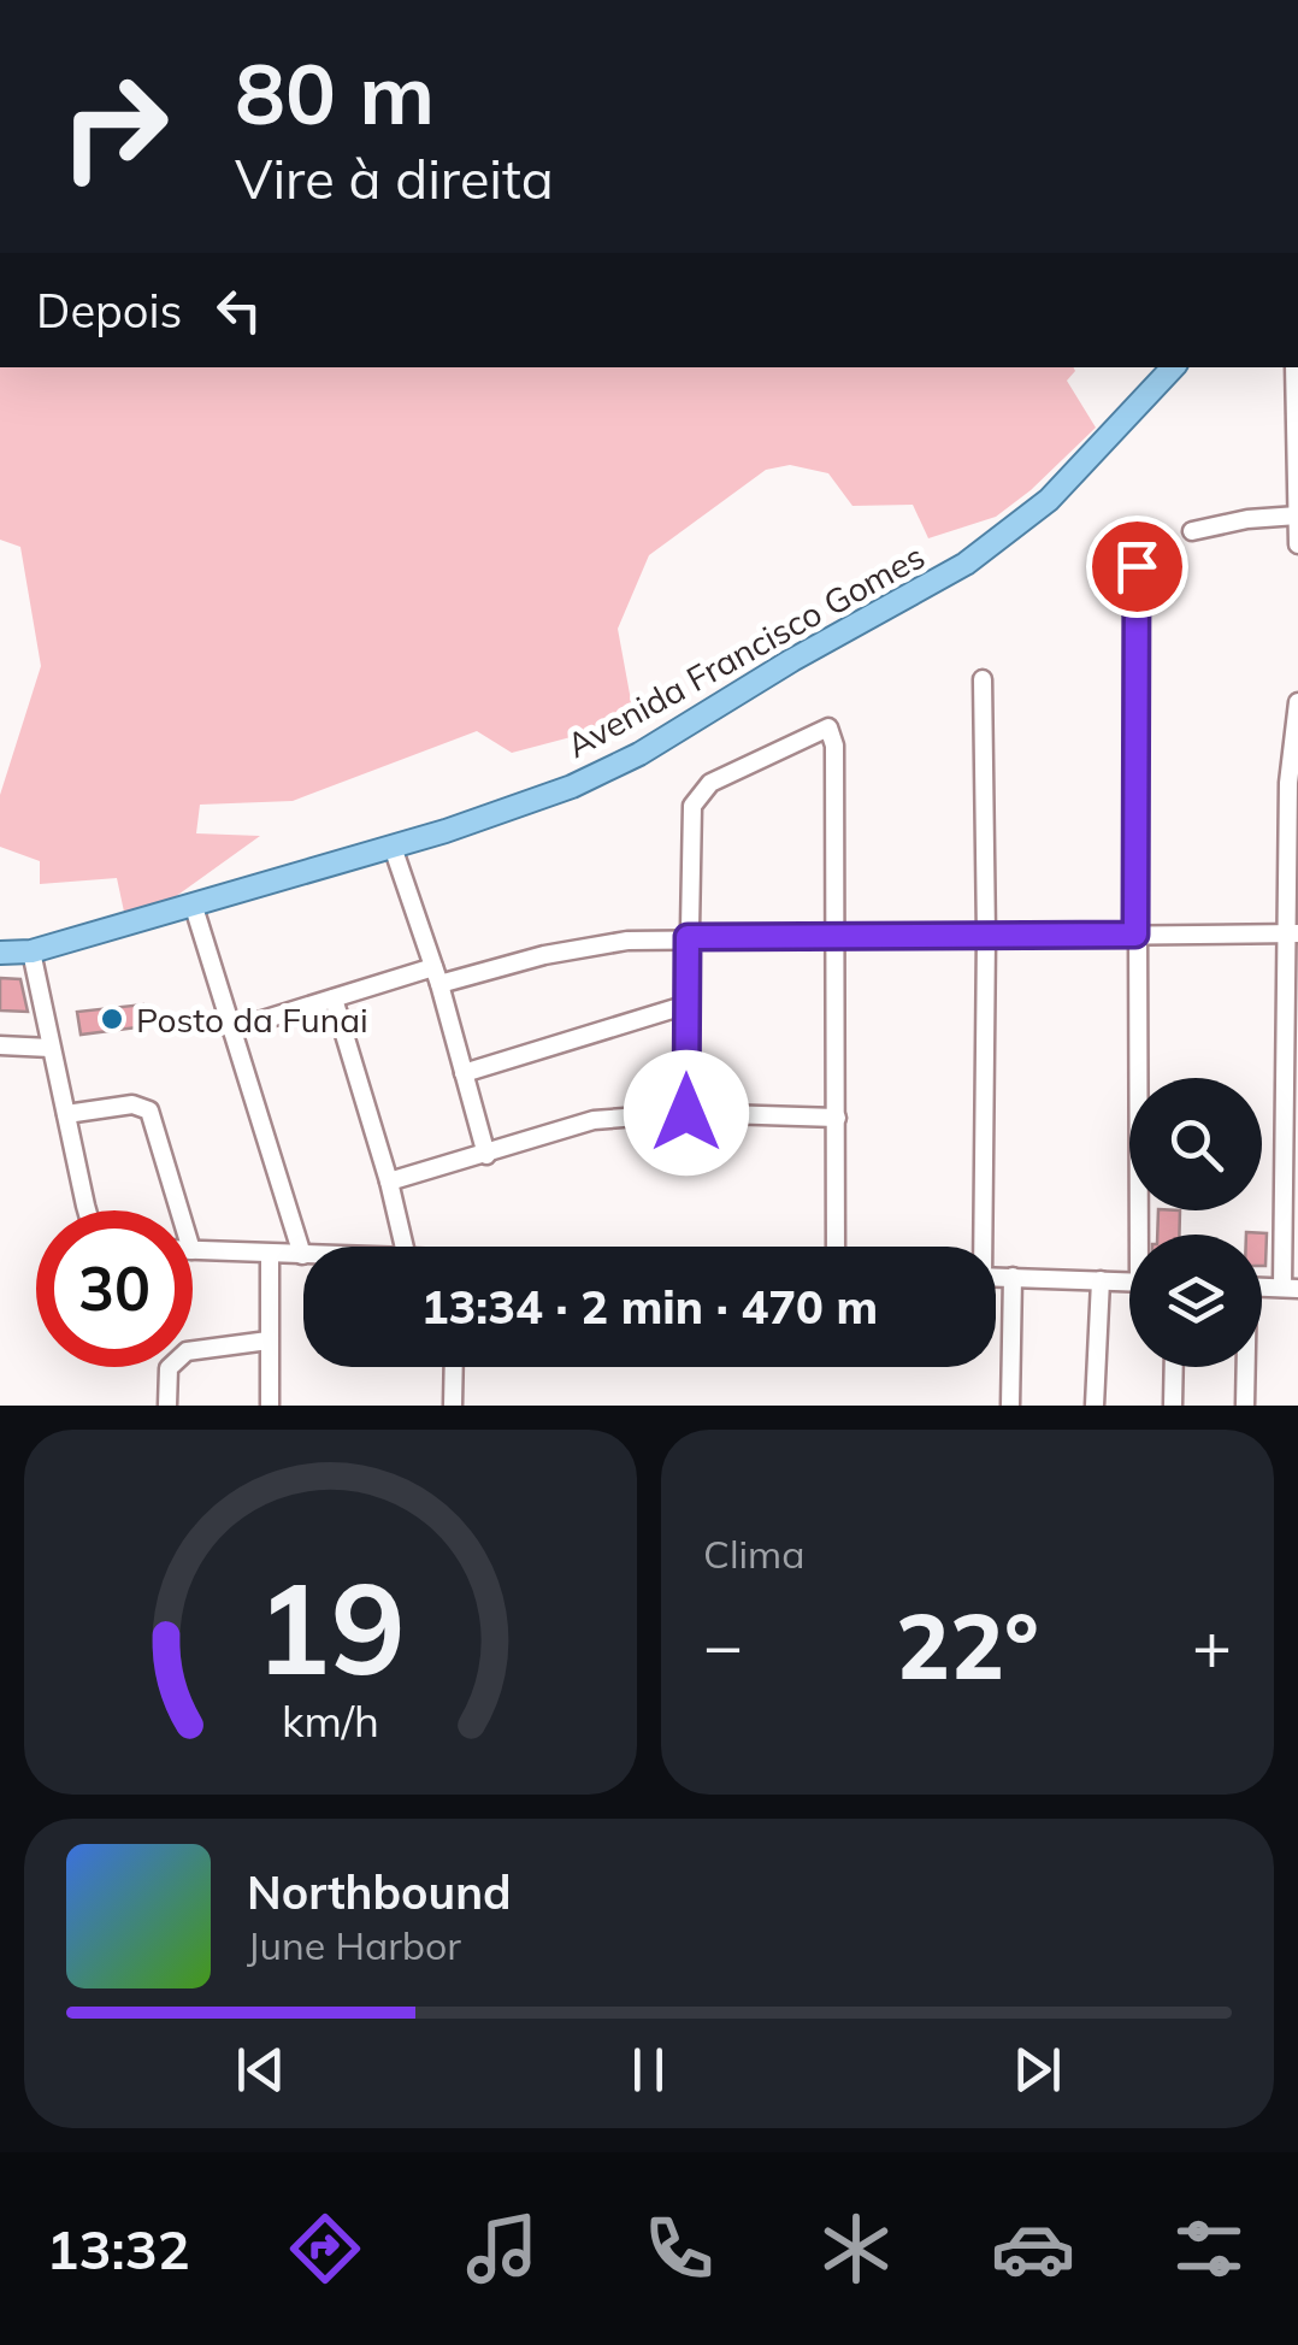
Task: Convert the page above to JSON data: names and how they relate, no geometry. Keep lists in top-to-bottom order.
{
  "streets": {
    "main road": ["Avenida Francisco Gomes"]
  },
  "places": ["Posto da Funai"],
  "page": {
    "turn": ["80 m", "Vire à direita"],
    "then": "Depois",
    "limit": "30",
    "trip": "13:34 · 2 min · 470 m",
    "tile": "Clima",
    "heat": ["−", "22°", "+"],
    "song": ["Northbound", "June Harbor"],
    "tabs": "13:32",
    "gauge": ["19", "km/h"]
  }
}
